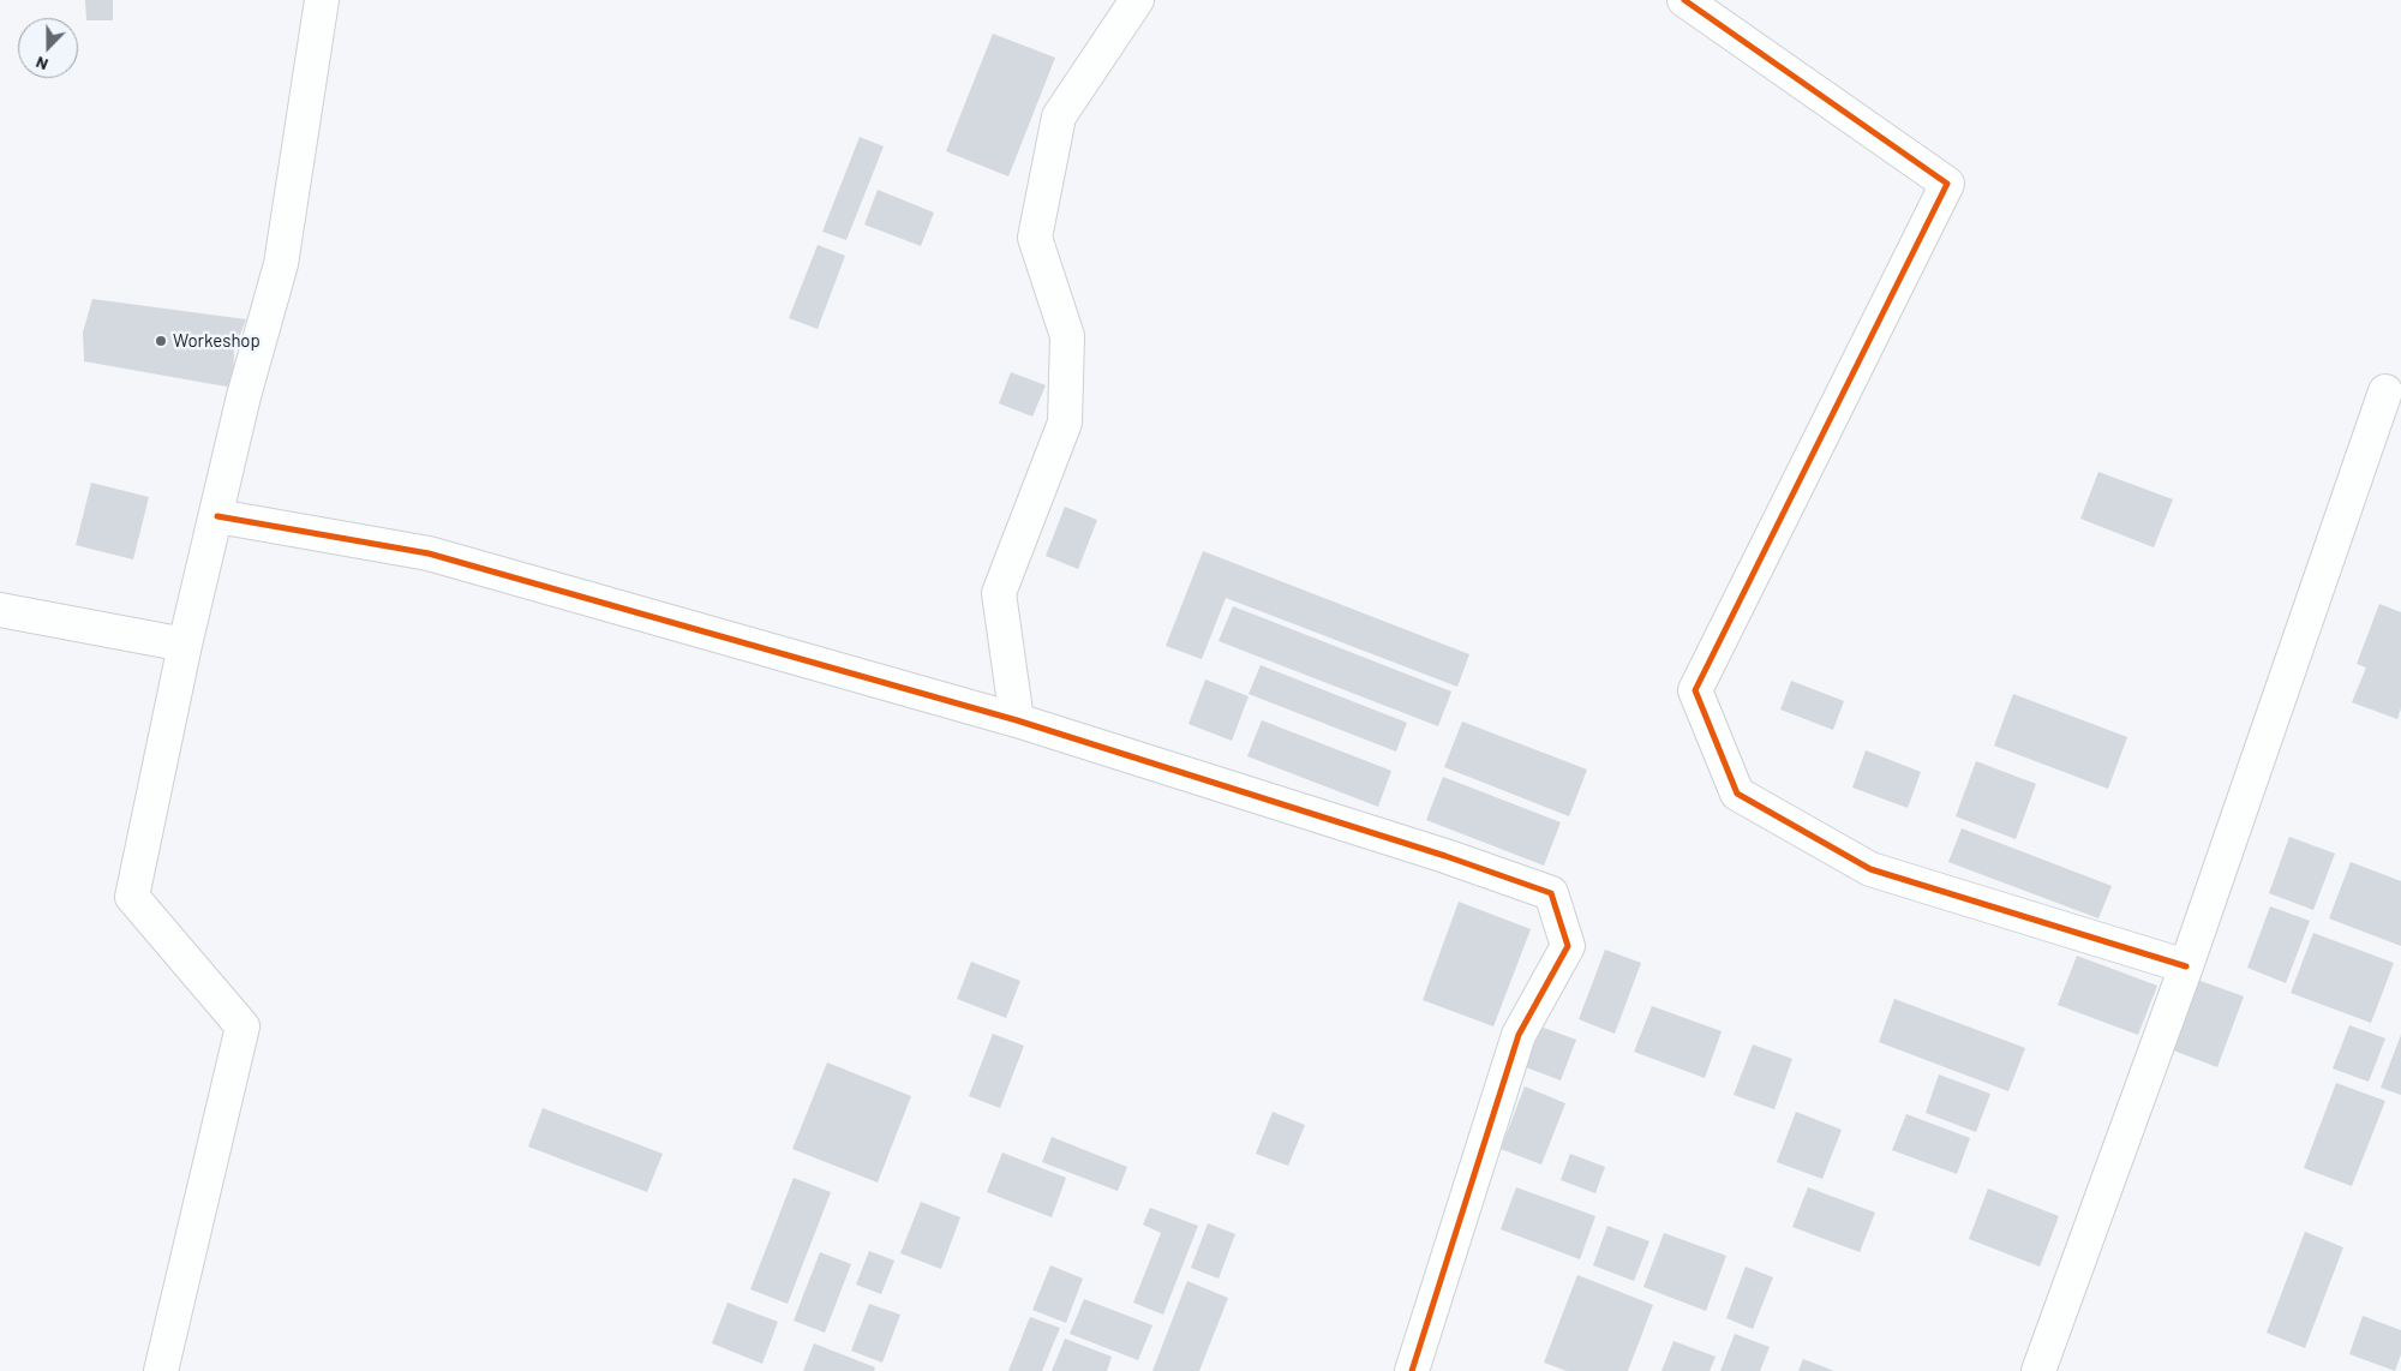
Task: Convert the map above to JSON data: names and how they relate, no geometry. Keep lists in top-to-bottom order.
{
  "places": ["Workeshop"],
  "north": "bottom"
}
